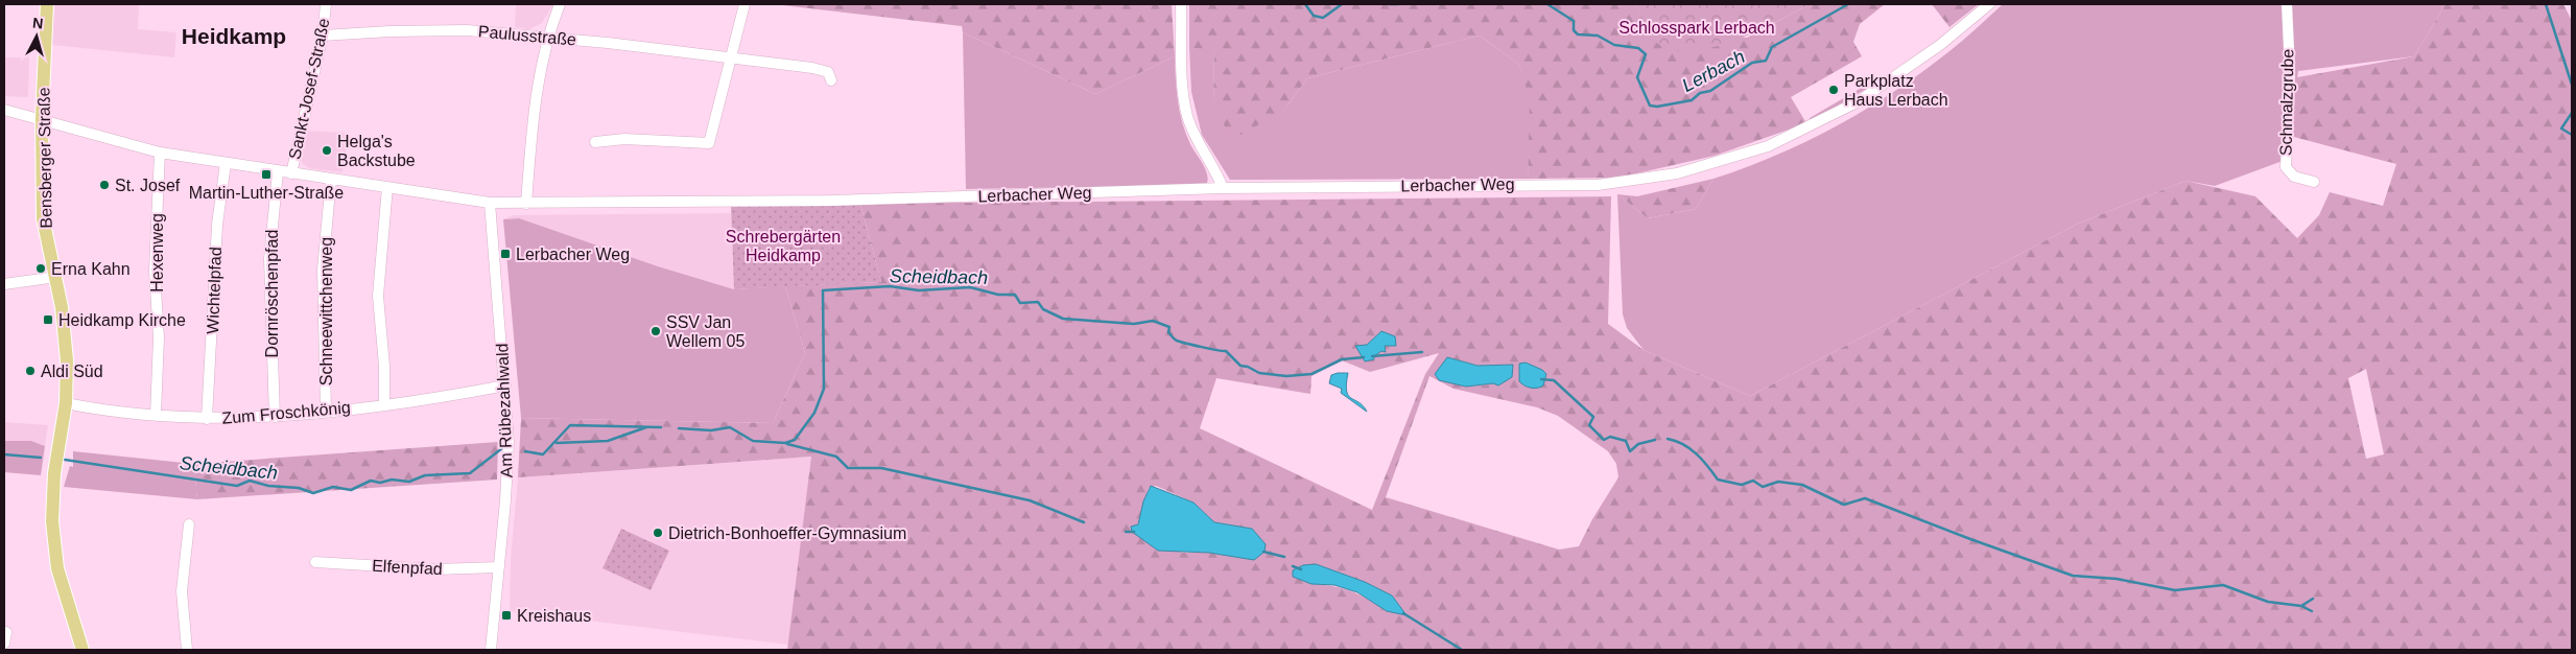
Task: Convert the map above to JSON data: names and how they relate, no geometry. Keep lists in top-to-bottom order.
{
  "streets": {
    "main road": ["Bensberger Straße"],
    "street": [
      "Paulusstraße",
      "Sankt-Josef-Straße",
      "Schmalzgrube",
      "Lerbacher Weg",
      "Hexenweg",
      "Wichtelpfad",
      "Dornröschenpfad",
      "Schneewittchenweg",
      "Am Rübezahlwald",
      "Zum Froschkönig",
      "Elfenpfad"
    ]
  },
  "crossings": [
    ["Paulusstraße", "Sankt-Josef-Straße"],
    ["Sankt-Josef-Straße", "Lerbacher Weg"],
    ["Bensberger Straße", "Lerbacher Weg"],
    ["Bensberger Straße", "Zum Froschkönig"],
    ["Lerbacher Weg", "Hexenweg"],
    ["Lerbacher Weg", "Wichtelpfad"],
    ["Lerbacher Weg", "Dornröschenpfad"],
    ["Lerbacher Weg", "Schneewittchenweg"],
    ["Lerbacher Weg", "Am Rübezahlwald"],
    ["Hexenweg", "Zum Froschkönig"],
    ["Wichtelpfad", "Zum Froschkönig"],
    ["Dornröschenpfad", "Zum Froschkönig"],
    ["Schneewittchenweg", "Zum Froschkönig"],
    ["Am Rübezahlwald", "Zum Froschkönig"],
    ["Am Rübezahlwald", "Elfenpfad"]
  ],
  "districts": ["Heidkamp"],
  "water": ["Lerbach", "Scheidbach"],
  "parks": ["Schlosspark Lerbach", "Schrebergärten Heidkamp"],
  "places": {
    "other": [
      "Parkplatz Haus Lerbach",
      "Helga's Backstube",
      "St. Josef",
      "Erna Kahn",
      "SSV Jan Wellem 05",
      "Aldi Süd",
      "Dietrich-Bonhoeffer-Gymnasium"
    ],
    "transit": [
      "Martin-Luther-Straße",
      "Lerbacher Weg",
      "Heidkamp Kirche",
      "Kreishaus"
    ]
  },
  "north": "top"
}
